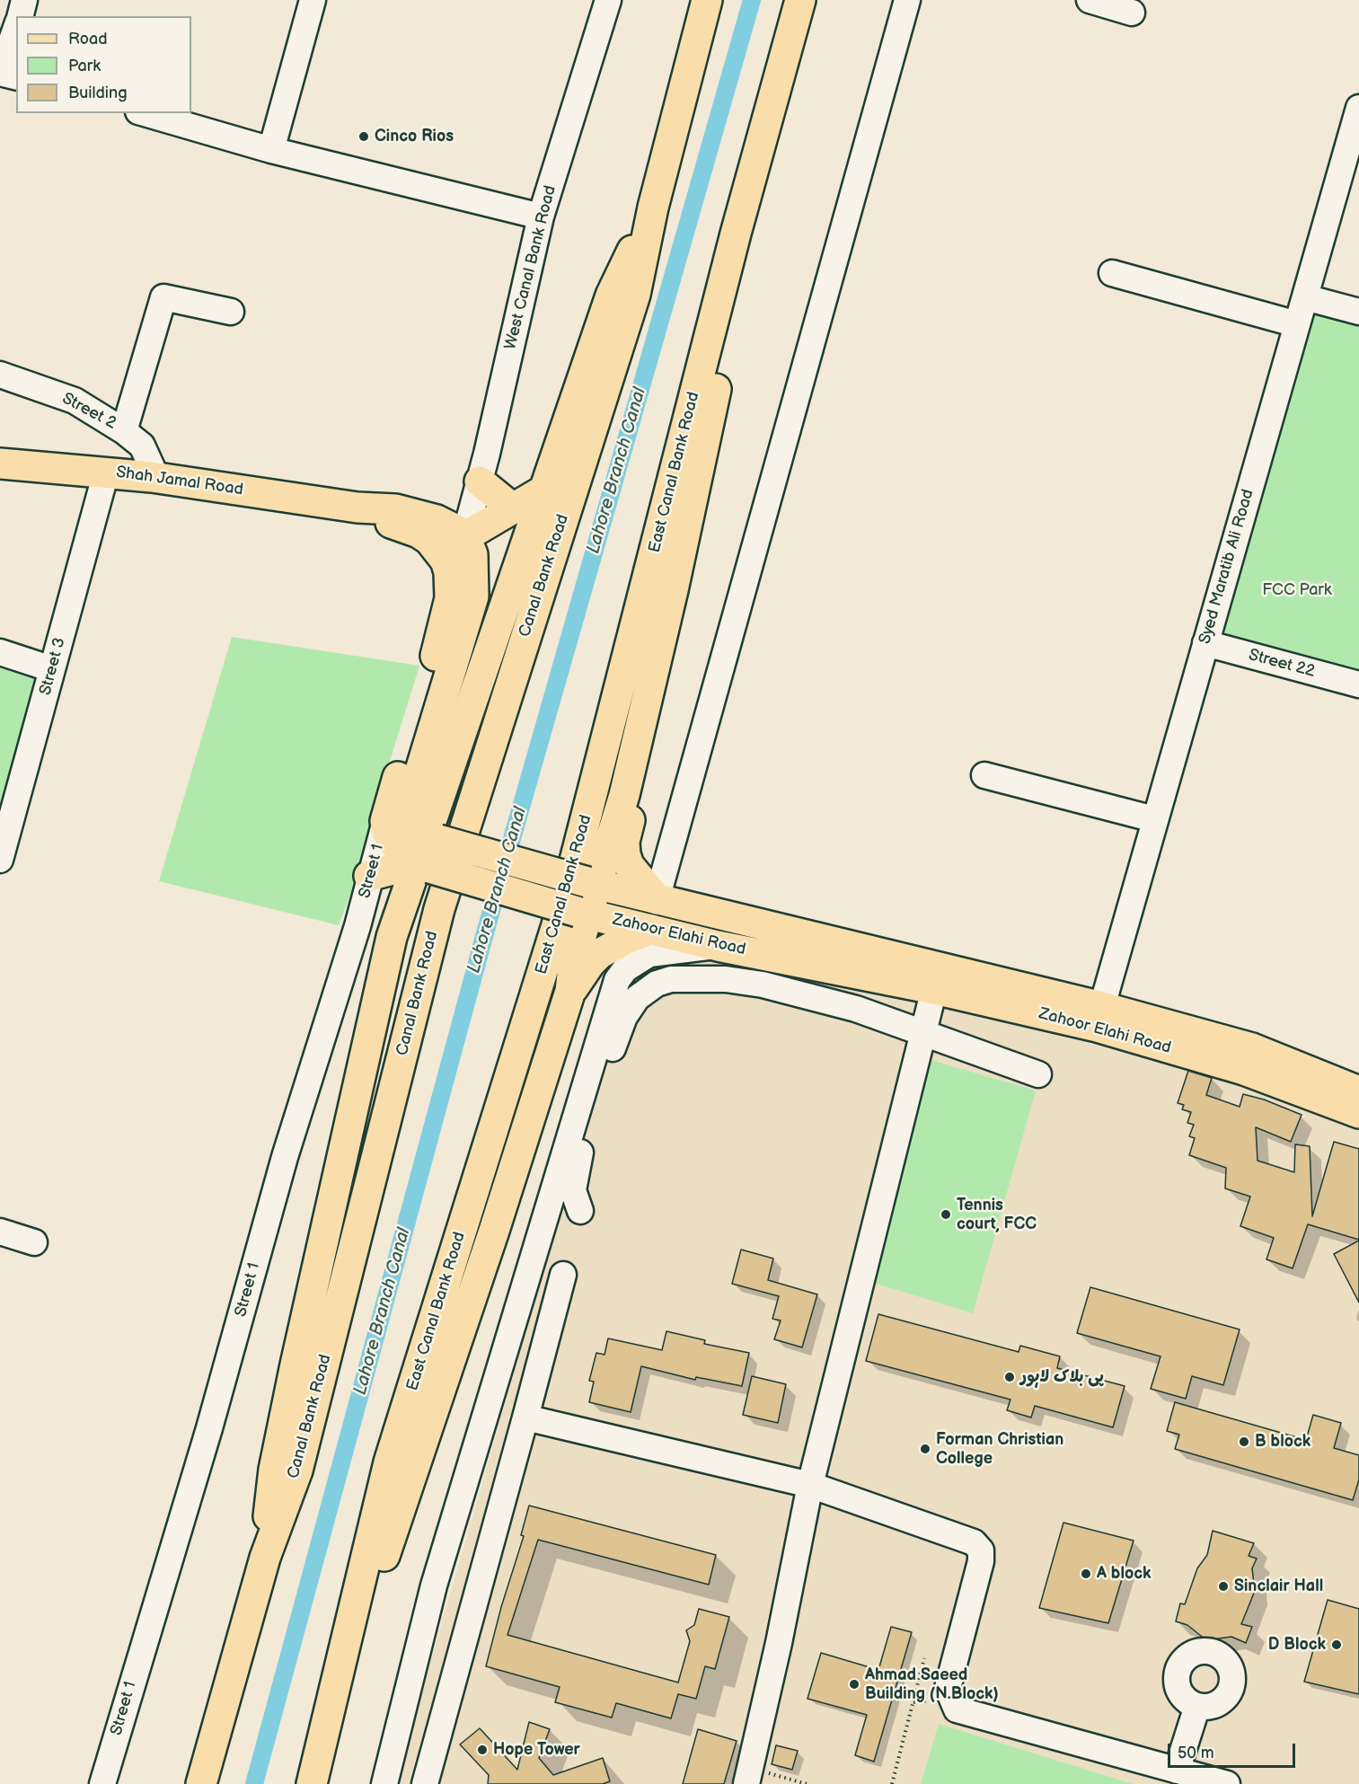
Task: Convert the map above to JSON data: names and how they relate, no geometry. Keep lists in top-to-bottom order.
{
  "streets": {
    "main road": [
      "East Canal Bank Road",
      "Shah Jamal Road",
      "Canal Bank Road",
      "Zahoor Elahi Road"
    ],
    "street": [
      "West Canal Bank Road",
      "Street 2",
      "Syed Maratib Ali Road",
      "Street 22",
      "Street 3",
      "Street 1"
    ]
  },
  "crossings": [
    ["Street 2", "Shah Jamal Road"],
    ["Shah Jamal Road", "Street 3"],
    ["Syed Maratib Ali Road", "Street 22"],
    ["Syed Maratib Ali Road", "Zahoor Elahi Road"],
    ["Street 1", "Zahoor Elahi Road"]
  ],
  "water": ["Lahore Branch Canal"],
  "parks": ["FCC Park"],
  "places": [
    "Cinco Rios",
    "Tennis court, FCC",
    "پی بلاک لاہور",
    "B block",
    "Forman Christian College",
    "A block",
    "Sinclair Hall",
    "D Block",
    "Ahmad Saeed Building (N.Block)",
    "Hope Tower"
  ],
  "legend": ["Road", "Park", "Building"],
  "scale_bar": "50 m"
}
